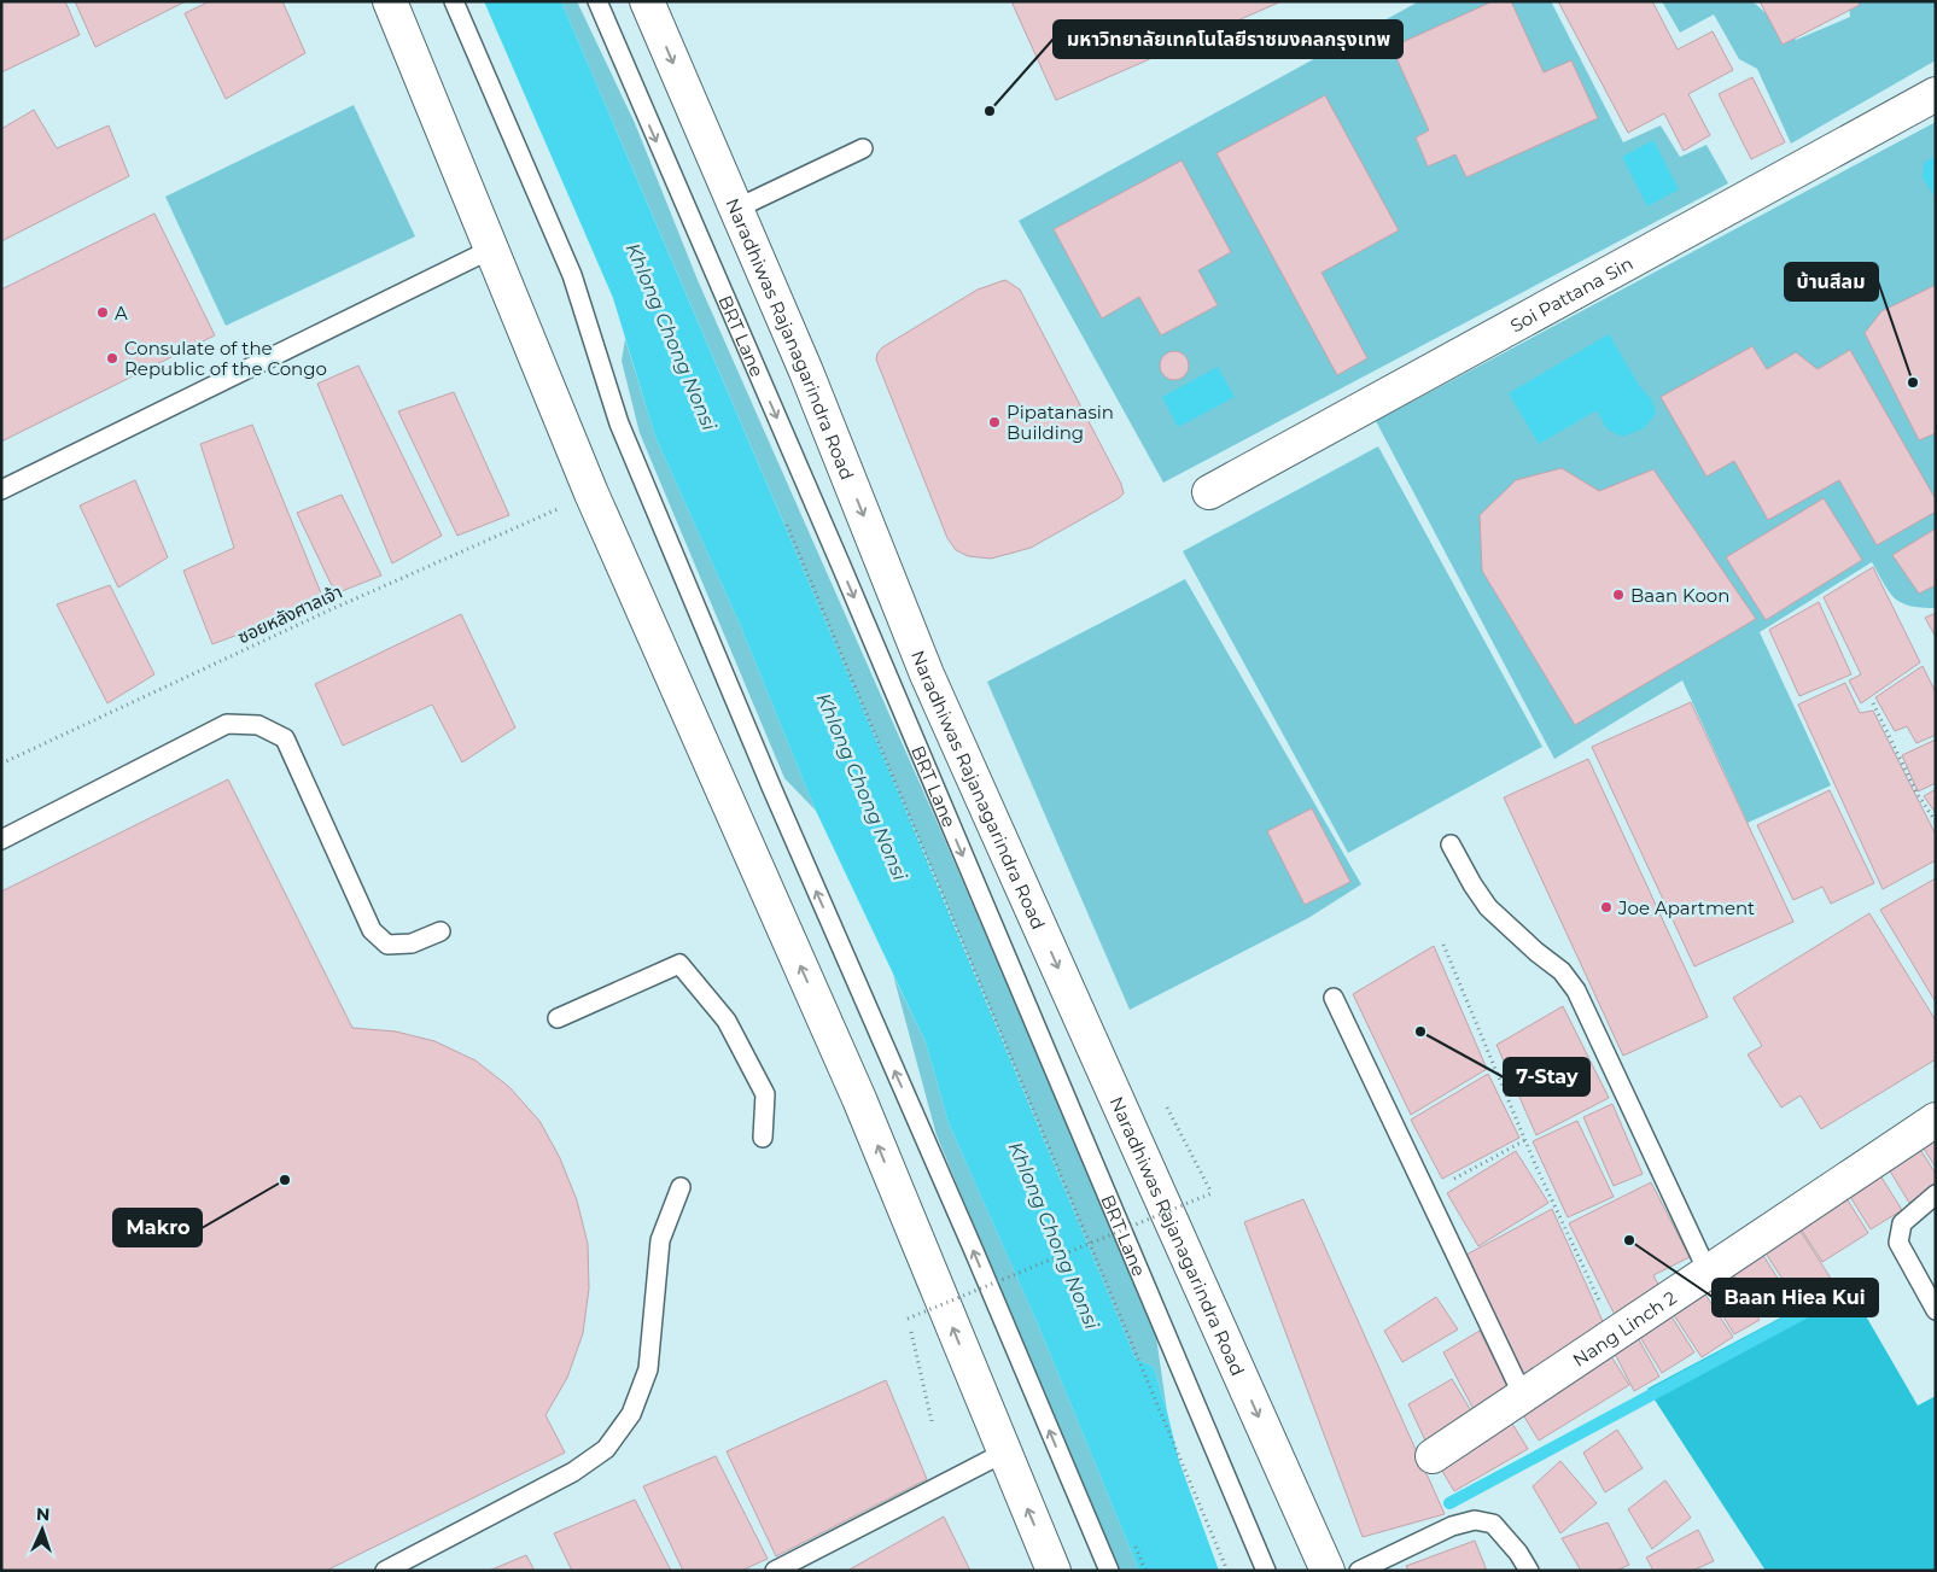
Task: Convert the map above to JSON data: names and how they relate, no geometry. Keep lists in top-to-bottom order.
{
  "streets": {
    "main road": ["Soi Pattana Sin", "Naradhiwas Rajanagarindra Road", "Nang Linch 2"],
    "lane": ["BRT Lane"],
    "path": ["ซอยหลังศาลเจ้า"]
  },
  "water": ["Khlong Chong Nonsi"],
  "places": [
    "มหาวิทยาลัยเทคโนโลยีราชมงคลกรุงเทพ",
    "A",
    "Consulate of the Republic of the Congo",
    "บ้านสีลม",
    "Pipatanasin Building",
    "Baan Koon",
    "Joe Apartment",
    "7-Stay",
    "Makro",
    "Baan Hiea Kui"
  ],
  "north": "top"
}
